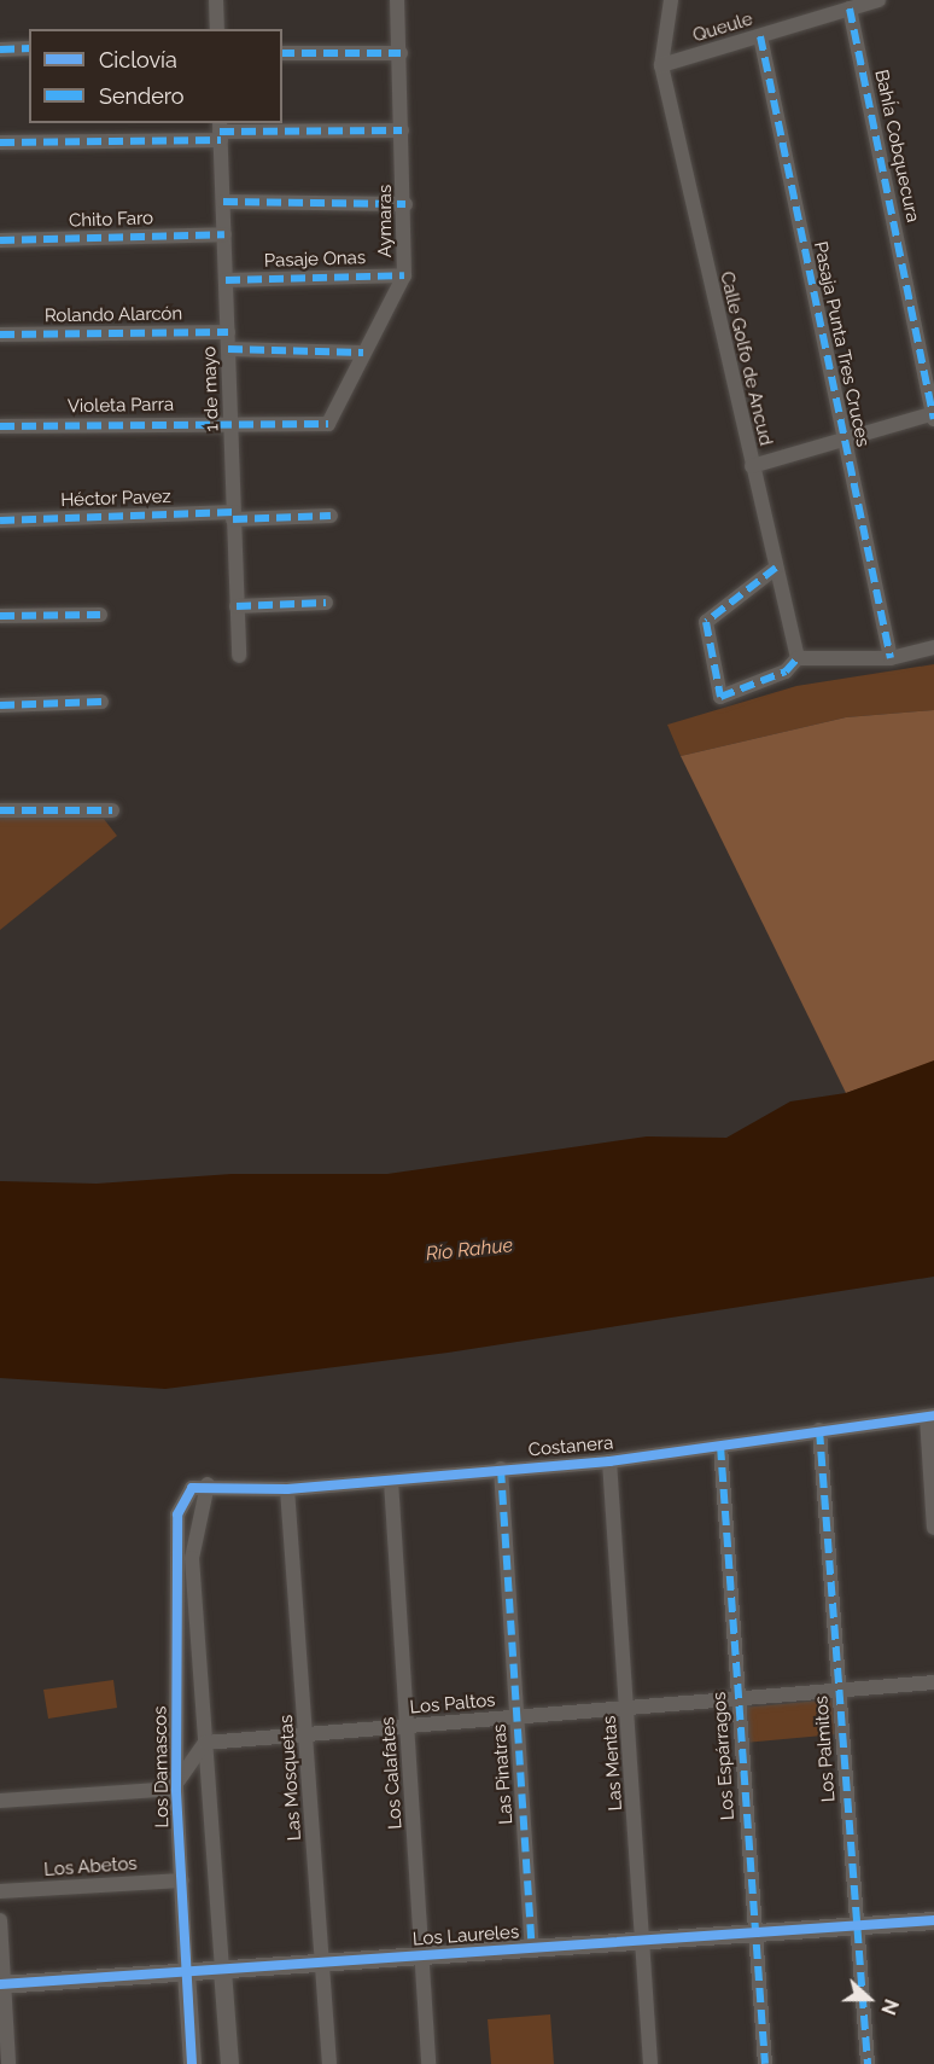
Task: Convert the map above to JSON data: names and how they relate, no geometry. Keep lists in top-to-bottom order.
{
  "streets": {
    "street": [
      "Queule",
      "BahÍa Cobquecura",
      "Chito Faro",
      "Aymaras",
      "Pasaje Onas",
      "Rolando Alarcón",
      "Pasaja Punta Tres Cruces",
      "Calle Golfo de Ancud",
      "1 de mayo",
      "Violeta Parra",
      "Héctor Pavez",
      "Costanera",
      "Los Paltos",
      "Los Palmitos",
      "Los Espárragos",
      "Las Mentas",
      "Los Damascos",
      "Los Calafates",
      "Las Pinatras",
      "Las Mosquetas",
      "Los Abetos",
      "Los Laureles"
    ]
  },
  "crossings": [
    ["Queule", "BahÍa Cobquecura"],
    ["Queule", "Pasaja Punta Tres Cruces"],
    ["Queule", "Calle Golfo de Ancud"],
    ["Chito Faro", "1 de mayo"],
    ["Aymaras", "Pasaje Onas"],
    ["Aymaras", "Violeta Parra"],
    ["Pasaje Onas", "1 de mayo"],
    ["Rolando Alarcón", "1 de mayo"],
    ["1 de mayo", "Violeta Parra"],
    ["1 de mayo", "Héctor Pavez"],
    ["Costanera", "Los Palmitos"],
    ["Costanera", "Los Espárragos"],
    ["Costanera", "Las Mentas"],
    ["Costanera", "Los Damascos"],
    ["Costanera", "Los Calafates"],
    ["Costanera", "Las Pinatras"],
    ["Costanera", "Las Mosquetas"],
    ["Los Paltos", "Los Palmitos"],
    ["Los Paltos", "Los Espárragos"],
    ["Los Paltos", "Las Mentas"],
    ["Los Paltos", "Los Calafates"],
    ["Los Paltos", "Las Pinatras"],
    ["Los Paltos", "Las Mosquetas"],
    ["Los Palmitos", "Los Laureles"],
    ["Los Espárragos", "Los Laureles"],
    ["Las Mentas", "Los Laureles"],
    ["Los Damascos", "Los Abetos"],
    ["Los Damascos", "Los Laureles"],
    ["Los Calafates", "Los Laureles"],
    ["Las Pinatras", "Los Laureles"],
    ["Las Mosquetas", "Los Laureles"]
  ],
  "water": ["Río Rahue"],
  "legend": ["Ciclovía", "Sendero"],
  "north": "right"
}
